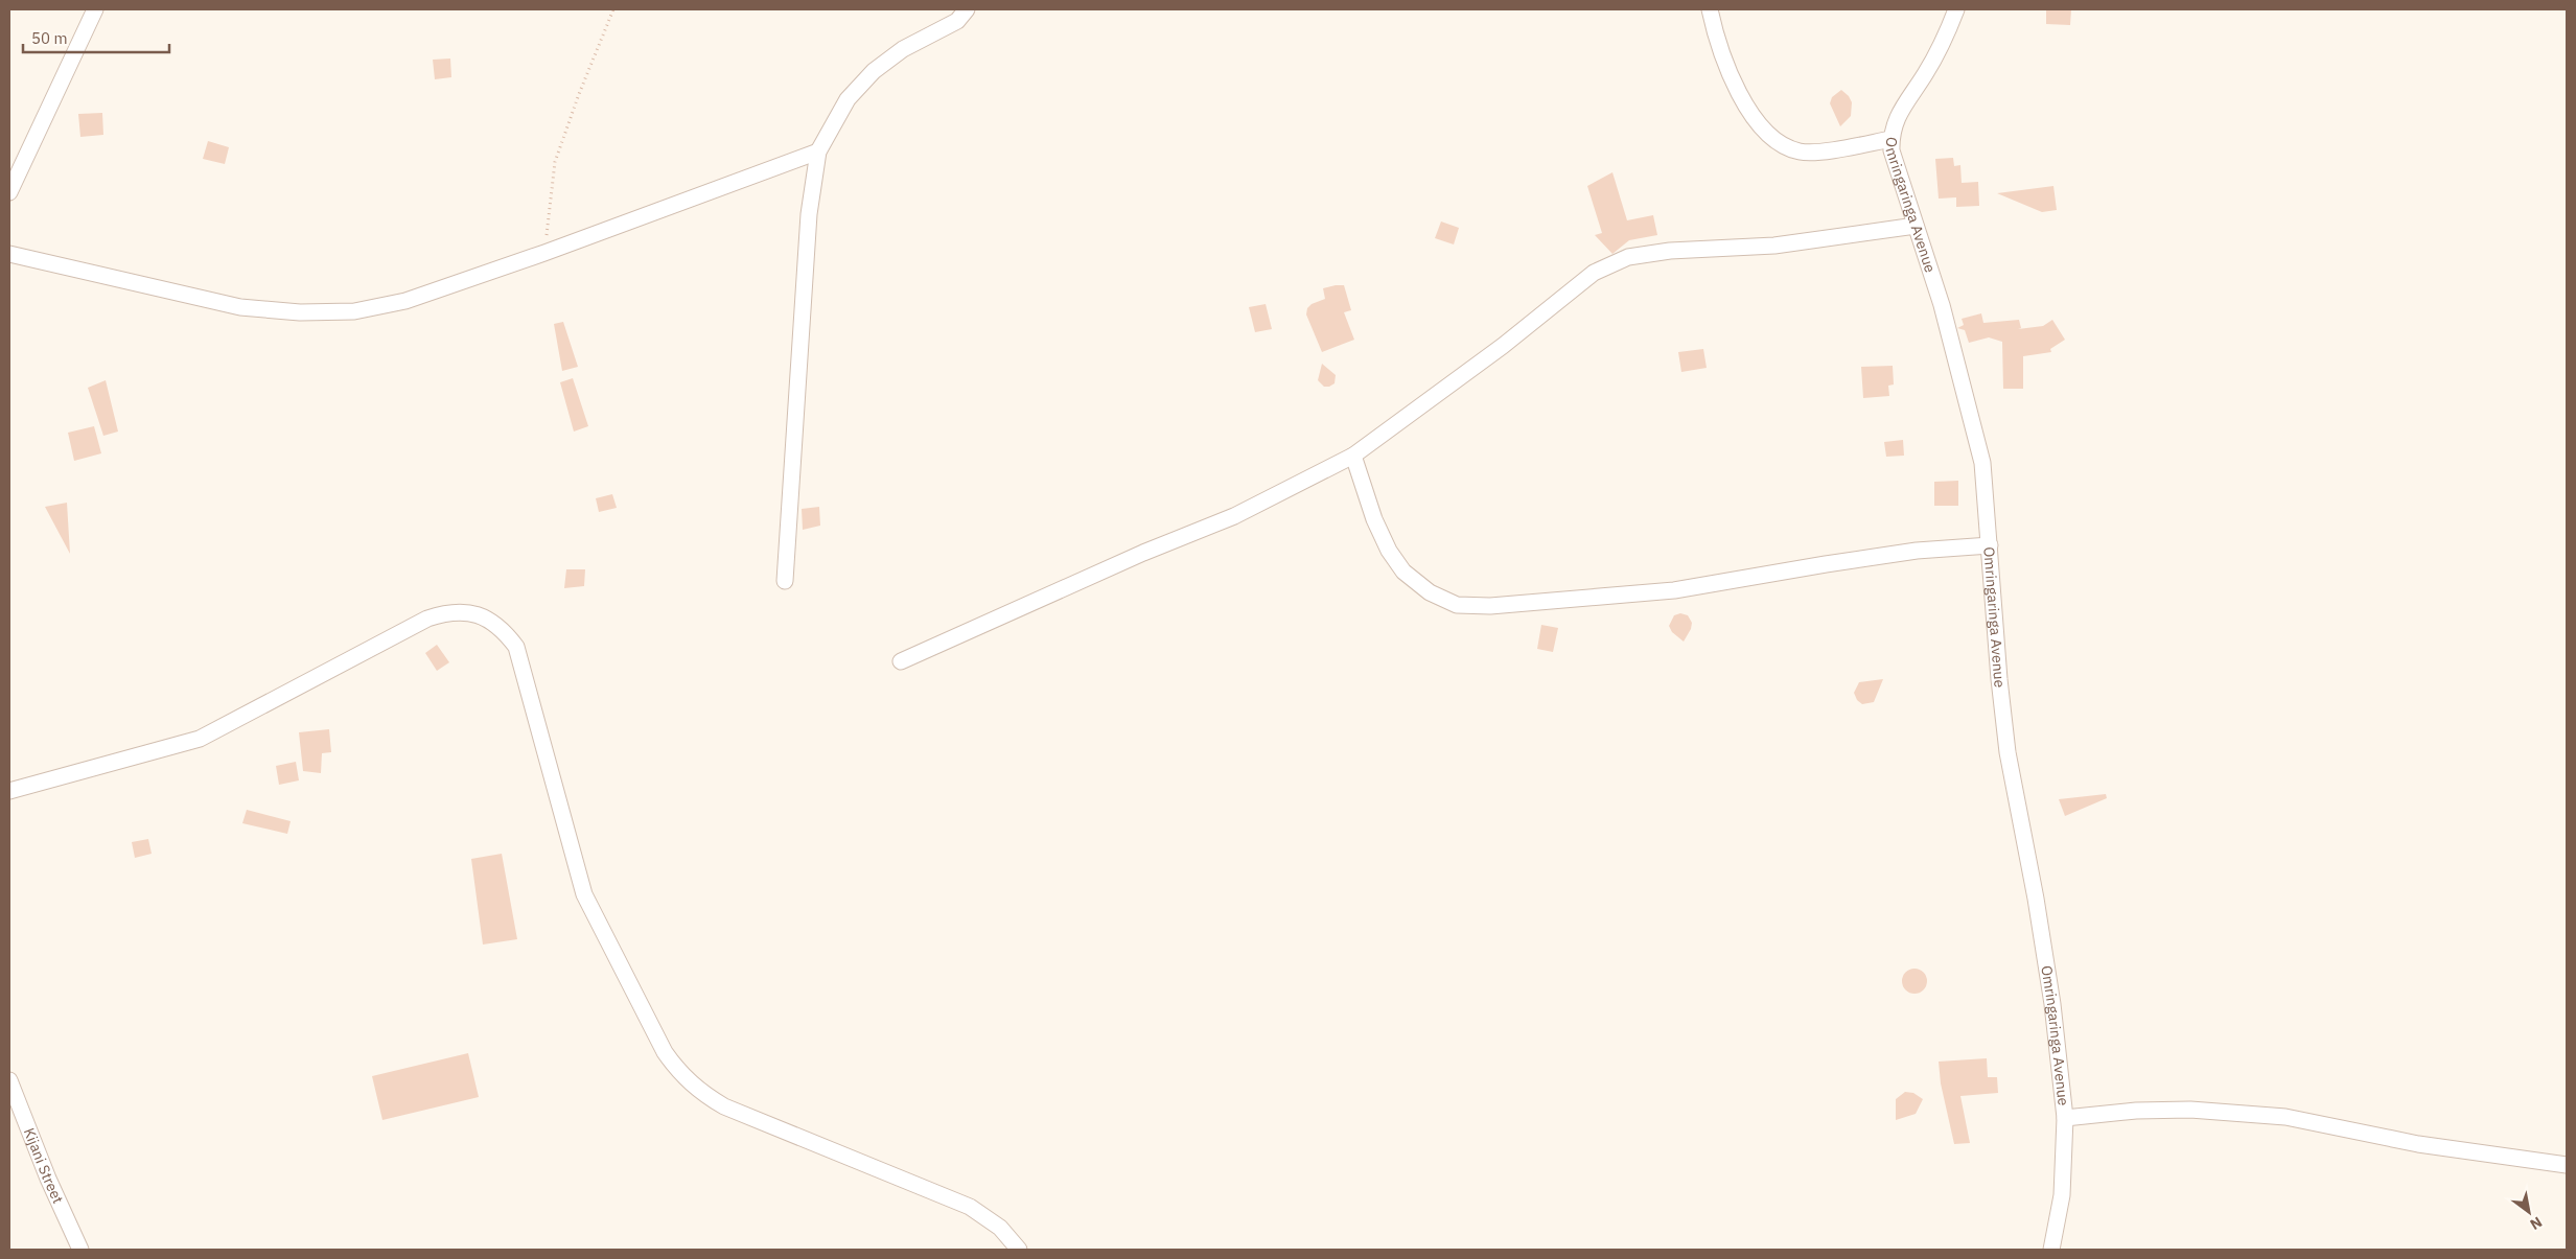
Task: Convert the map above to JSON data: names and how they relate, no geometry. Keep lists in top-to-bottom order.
{
  "streets": {
    "street": ["Omringaringa Avenue", "Kijani Street"]
  },
  "scale_bar": "50 m",
  "north": "bottom right"
}
